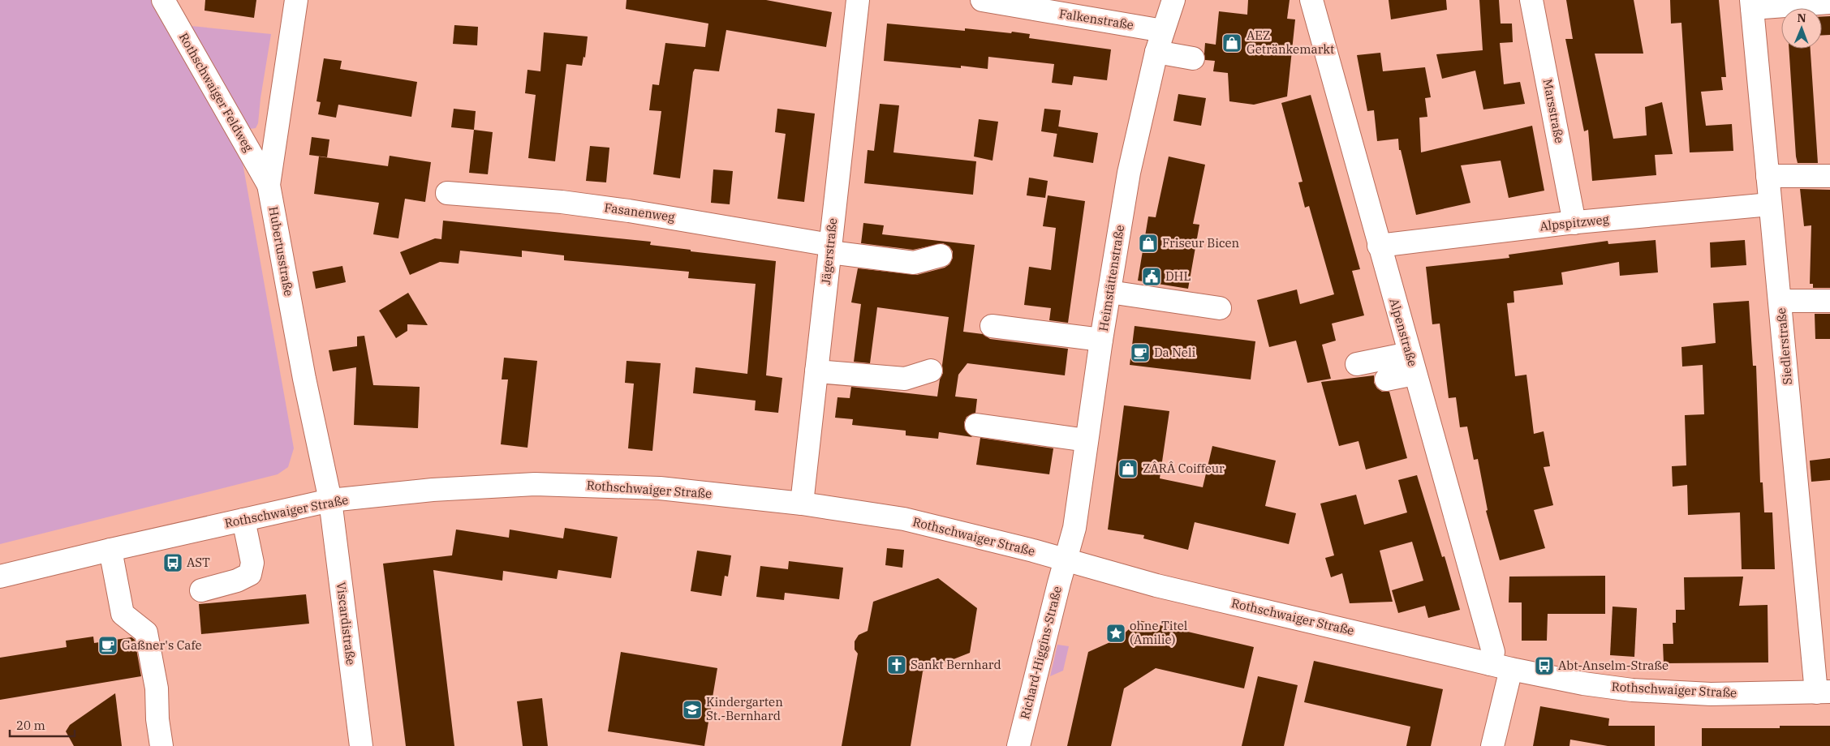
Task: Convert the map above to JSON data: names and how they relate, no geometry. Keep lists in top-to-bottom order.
{
  "streets": {
    "street": [
      "Falkenstraße",
      "Rothschwaiger Feldweg",
      "Marsstraße",
      "Fasanenweg",
      "Alpspitzweg",
      "Hubertusstraße",
      "Jägerstraße",
      "Heimstättenstraße",
      "Alpenstraße",
      "Siedlerstraße",
      "Rothschwaiger Straße",
      "Viscardistraße",
      "Richard-Higgins-Straße"
    ]
  },
  "crossings": [
    ["Falkenstraße", "Heimstättenstraße"],
    ["Rothschwaiger Feldweg", "Hubertusstraße"],
    ["Marsstraße", "Alpspitzweg"],
    ["Fasanenweg", "Jägerstraße"],
    ["Alpspitzweg", "Alpenstraße"],
    ["Alpspitzweg", "Siedlerstraße"],
    ["Hubertusstraße", "Rothschwaiger Straße"],
    ["Hubertusstraße", "Viscardistraße"],
    ["Jägerstraße", "Rothschwaiger Straße"],
    ["Heimstättenstraße", "Rothschwaiger Straße"],
    ["Heimstättenstraße", "Richard-Higgins-Straße"],
    ["Alpenstraße", "Rothschwaiger Straße"],
    ["Siedlerstraße", "Rothschwaiger Straße"],
    ["Rothschwaiger Straße", "Viscardistraße"],
    ["Rothschwaiger Straße", "Richard-Higgins-Straße"]
  ],
  "places": {
    "shop": ["AEZ Getränkemarkt", "Friseur Bicen", "ZÂRÂ Coiffeur"],
    "public building": ["DHL"],
    "cafe": ["Da Neli", "Gaßner's Cafe"],
    "bus stop": ["AST", "Abt-Anselm-Straße"],
    "place": ["ohne Titel (Amilie)"],
    "church": ["Sankt Bernhard"],
    "school or university": ["Kindergarten St.-Bernhard"]
  },
  "scale_bar": "20 m",
  "north": "top"
}
